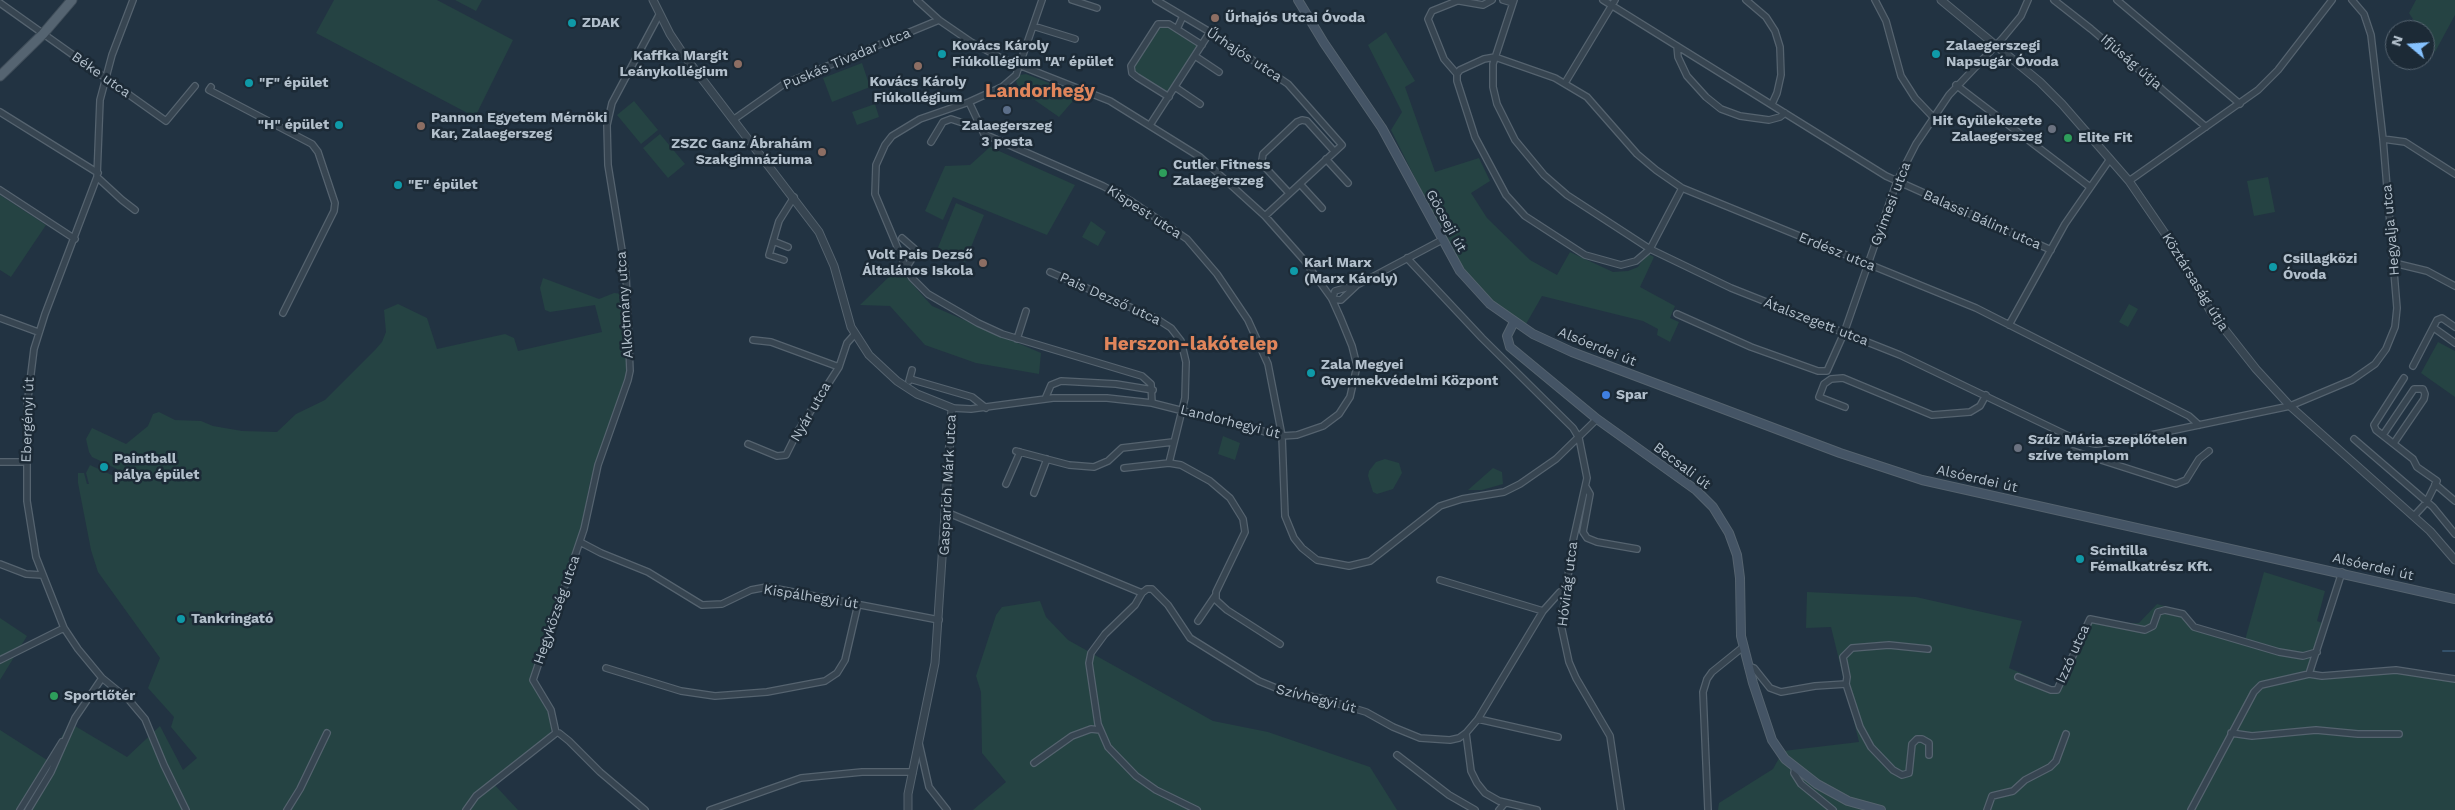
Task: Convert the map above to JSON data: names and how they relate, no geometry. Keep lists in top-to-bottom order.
{
  "streets": {
    "main road": ["Göcseji út", "Alsóerdei út", "Becsali út"],
    "street": [
      "Űrhajós utca",
      "Puskás Tivadar utca",
      "Ifjúság útja",
      "Béke utca",
      "Gyimesi utca",
      "Kispest utca",
      "Balassi Bálint utca",
      "Hegyalja utca",
      "Erdész utca",
      "Köztársaság útja",
      "Pais Dezső utca",
      "Alkotmány utca",
      "Átalszegett utca",
      "Nyár utca",
      "Ebergényi út",
      "Landorhegyi út",
      "Gasparich Márk utca",
      "Hóvirág utca",
      "Kispálhegyi út",
      "Hegyközség utca",
      "Izzó utca",
      "Szívhegyi út"
    ]
  },
  "crossings": [
    ["Puskás Tivadar utca", "Landorhegyi út"],
    ["Puskás Tivadar utca", "Gasparich Márk utca"],
    ["Béke utca", "Ebergényi út"],
    ["Gyimesi utca", "Balassi Bálint utca"],
    ["Gyimesi utca", "Erdész utca"],
    ["Gyimesi utca", "Köztársaság útja"],
    ["Gyimesi utca", "Átalszegett utca"],
    ["Kispest utca", "Landorhegyi út"],
    ["Kispest utca", "Becsali út"],
    ["Kispest utca", "Hóvirág utca"],
    ["Göcseji út", "Alsóerdei út"],
    ["Hegyalja utca", "Köztársaság útja"],
    ["Hegyalja utca", "Átalszegett utca"],
    ["Erdész utca", "Átalszegett utca"],
    ["Köztársaság útja", "Átalszegett utca"],
    ["Pais Dezső utca", "Landorhegyi út"],
    ["Alkotmány utca", "Gasparich Márk utca"],
    ["Alkotmány utca", "Kispálhegyi út"],
    ["Alkotmány utca", "Hegyközség utca"],
    ["Nyár utca", "Gasparich Márk utca"],
    ["Landorhegyi út", "Gasparich Márk utca"],
    ["Gasparich Márk utca", "Kispálhegyi út"],
    ["Gasparich Márk utca", "Szívhegyi út"],
    ["Kispálhegyi út", "Hegyközség utca"]
  ],
  "districts": ["Landorhegy", "Herszon-lakótelep"],
  "places": [
    "Űrhajós Utcai Óvoda",
    "ZDAK",
    "Kovács Károly Fiúkollégium \"A\" épület",
    "Zalaegerszegi Napsugár Óvoda",
    "Kaffka Margit Leánykollégium",
    "Kovács Károly Fiúkollégium",
    "\"F\" épület",
    "Zalaegerszeg 3 posta",
    "\"H\" épület",
    "Pannon Egyetem Mérnöki Kar, Zalaegerszeg",
    "Hit Gyülekezete Zalaegerszeg",
    "Elite Fit",
    "ZSZC Ganz Ábrahám Szakgimnáziuma",
    "Cutler Fitness Zalaegerszeg",
    "\"E\" épület",
    "Volt Pais Dezső Általános Iskola",
    "Csillagközi Óvoda",
    "Karl Marx (Marx Károly)",
    "Zala Megyei Gyermekvédelmi Központ",
    "Spar",
    "Szűz Mária szeplőtelen szíve templom",
    "Paintball pálya épület",
    "Scintilla Fémalkatrész Kft.",
    "Tankringató",
    "Sportlőtér"
  ],
  "north": "left"
}
